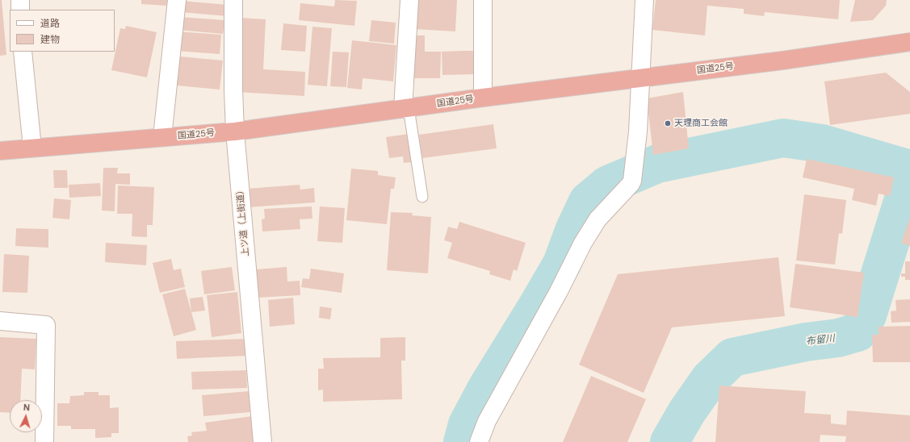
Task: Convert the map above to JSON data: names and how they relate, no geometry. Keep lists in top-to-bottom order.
{
  "streets": {
    "highway": ["国道25号"],
    "street": ["上ツ道（上街道）"]
  },
  "crossings": [
    ["国道25号", "上ツ道（上街道）"]
  ],
  "water": ["布留川"],
  "places": ["天理商工会館"],
  "legend": ["道路", "建物"],
  "north": "top"
}
